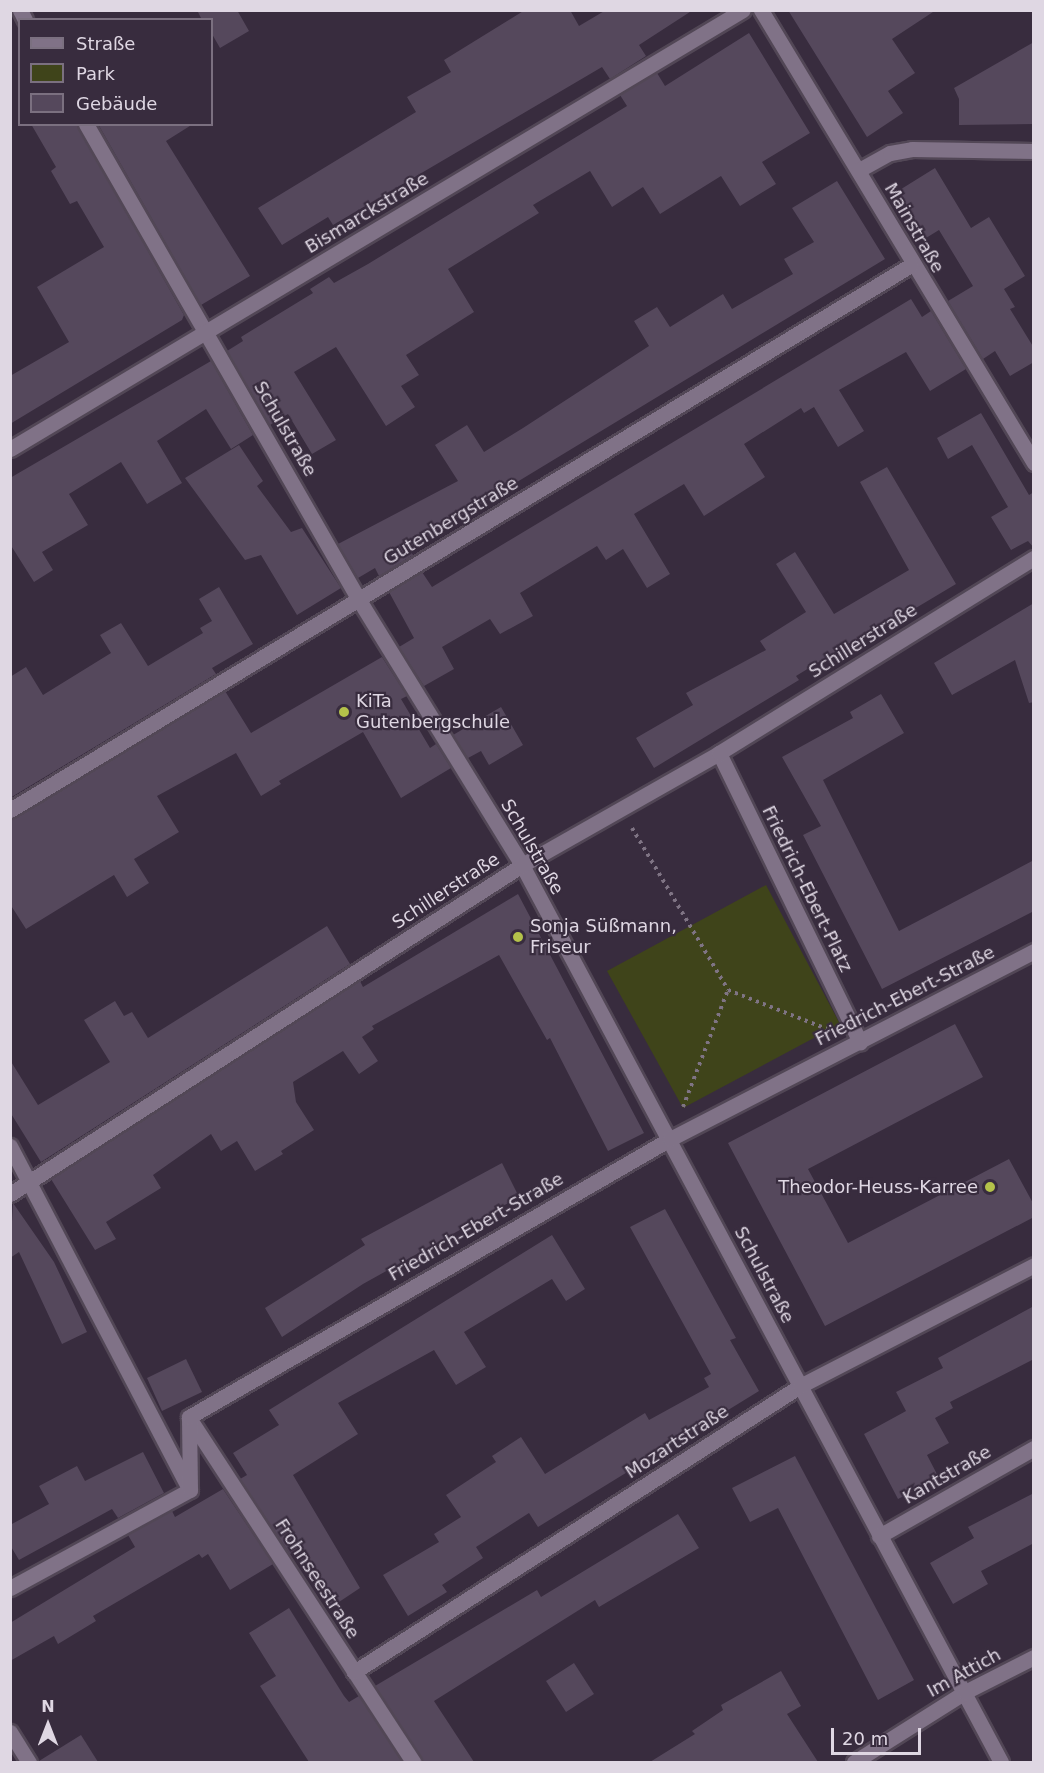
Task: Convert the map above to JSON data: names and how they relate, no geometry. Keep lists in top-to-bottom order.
{
  "streets": {
    "street": [
      "Bismarckstraße",
      "Mainstraße",
      "Schulstraße",
      "Gutenbergstraße",
      "Schillerstraße",
      "Friedrich-Ebert-Platz",
      "Friedrich-Ebert-Straße",
      "Mozartstraße",
      "Kantstraße",
      "Frohnseestraße",
      "Im Attich"
    ]
  },
  "crossings": [
    ["Bismarckstraße", "Schulstraße"],
    ["Mainstraße", "Gutenbergstraße"],
    ["Schulstraße", "Gutenbergstraße"],
    ["Schulstraße", "Schillerstraße"],
    ["Schulstraße", "Friedrich-Ebert-Straße"],
    ["Schulstraße", "Mozartstraße"],
    ["Schulstraße", "Kantstraße"],
    ["Schulstraße", "Im Attich"],
    ["Schillerstraße", "Friedrich-Ebert-Platz"],
    ["Friedrich-Ebert-Platz", "Friedrich-Ebert-Straße"],
    ["Friedrich-Ebert-Straße", "Frohnseestraße"],
    ["Mozartstraße", "Frohnseestraße"]
  ],
  "places": ["KiTa Gutenbergschule", "Sonja Süßmann, Friseur", "Theodor-Heuss-Karree"],
  "legend": ["Straße", "Park", "Gebäude"],
  "scale_bar": "20 m",
  "north": "top"
}
